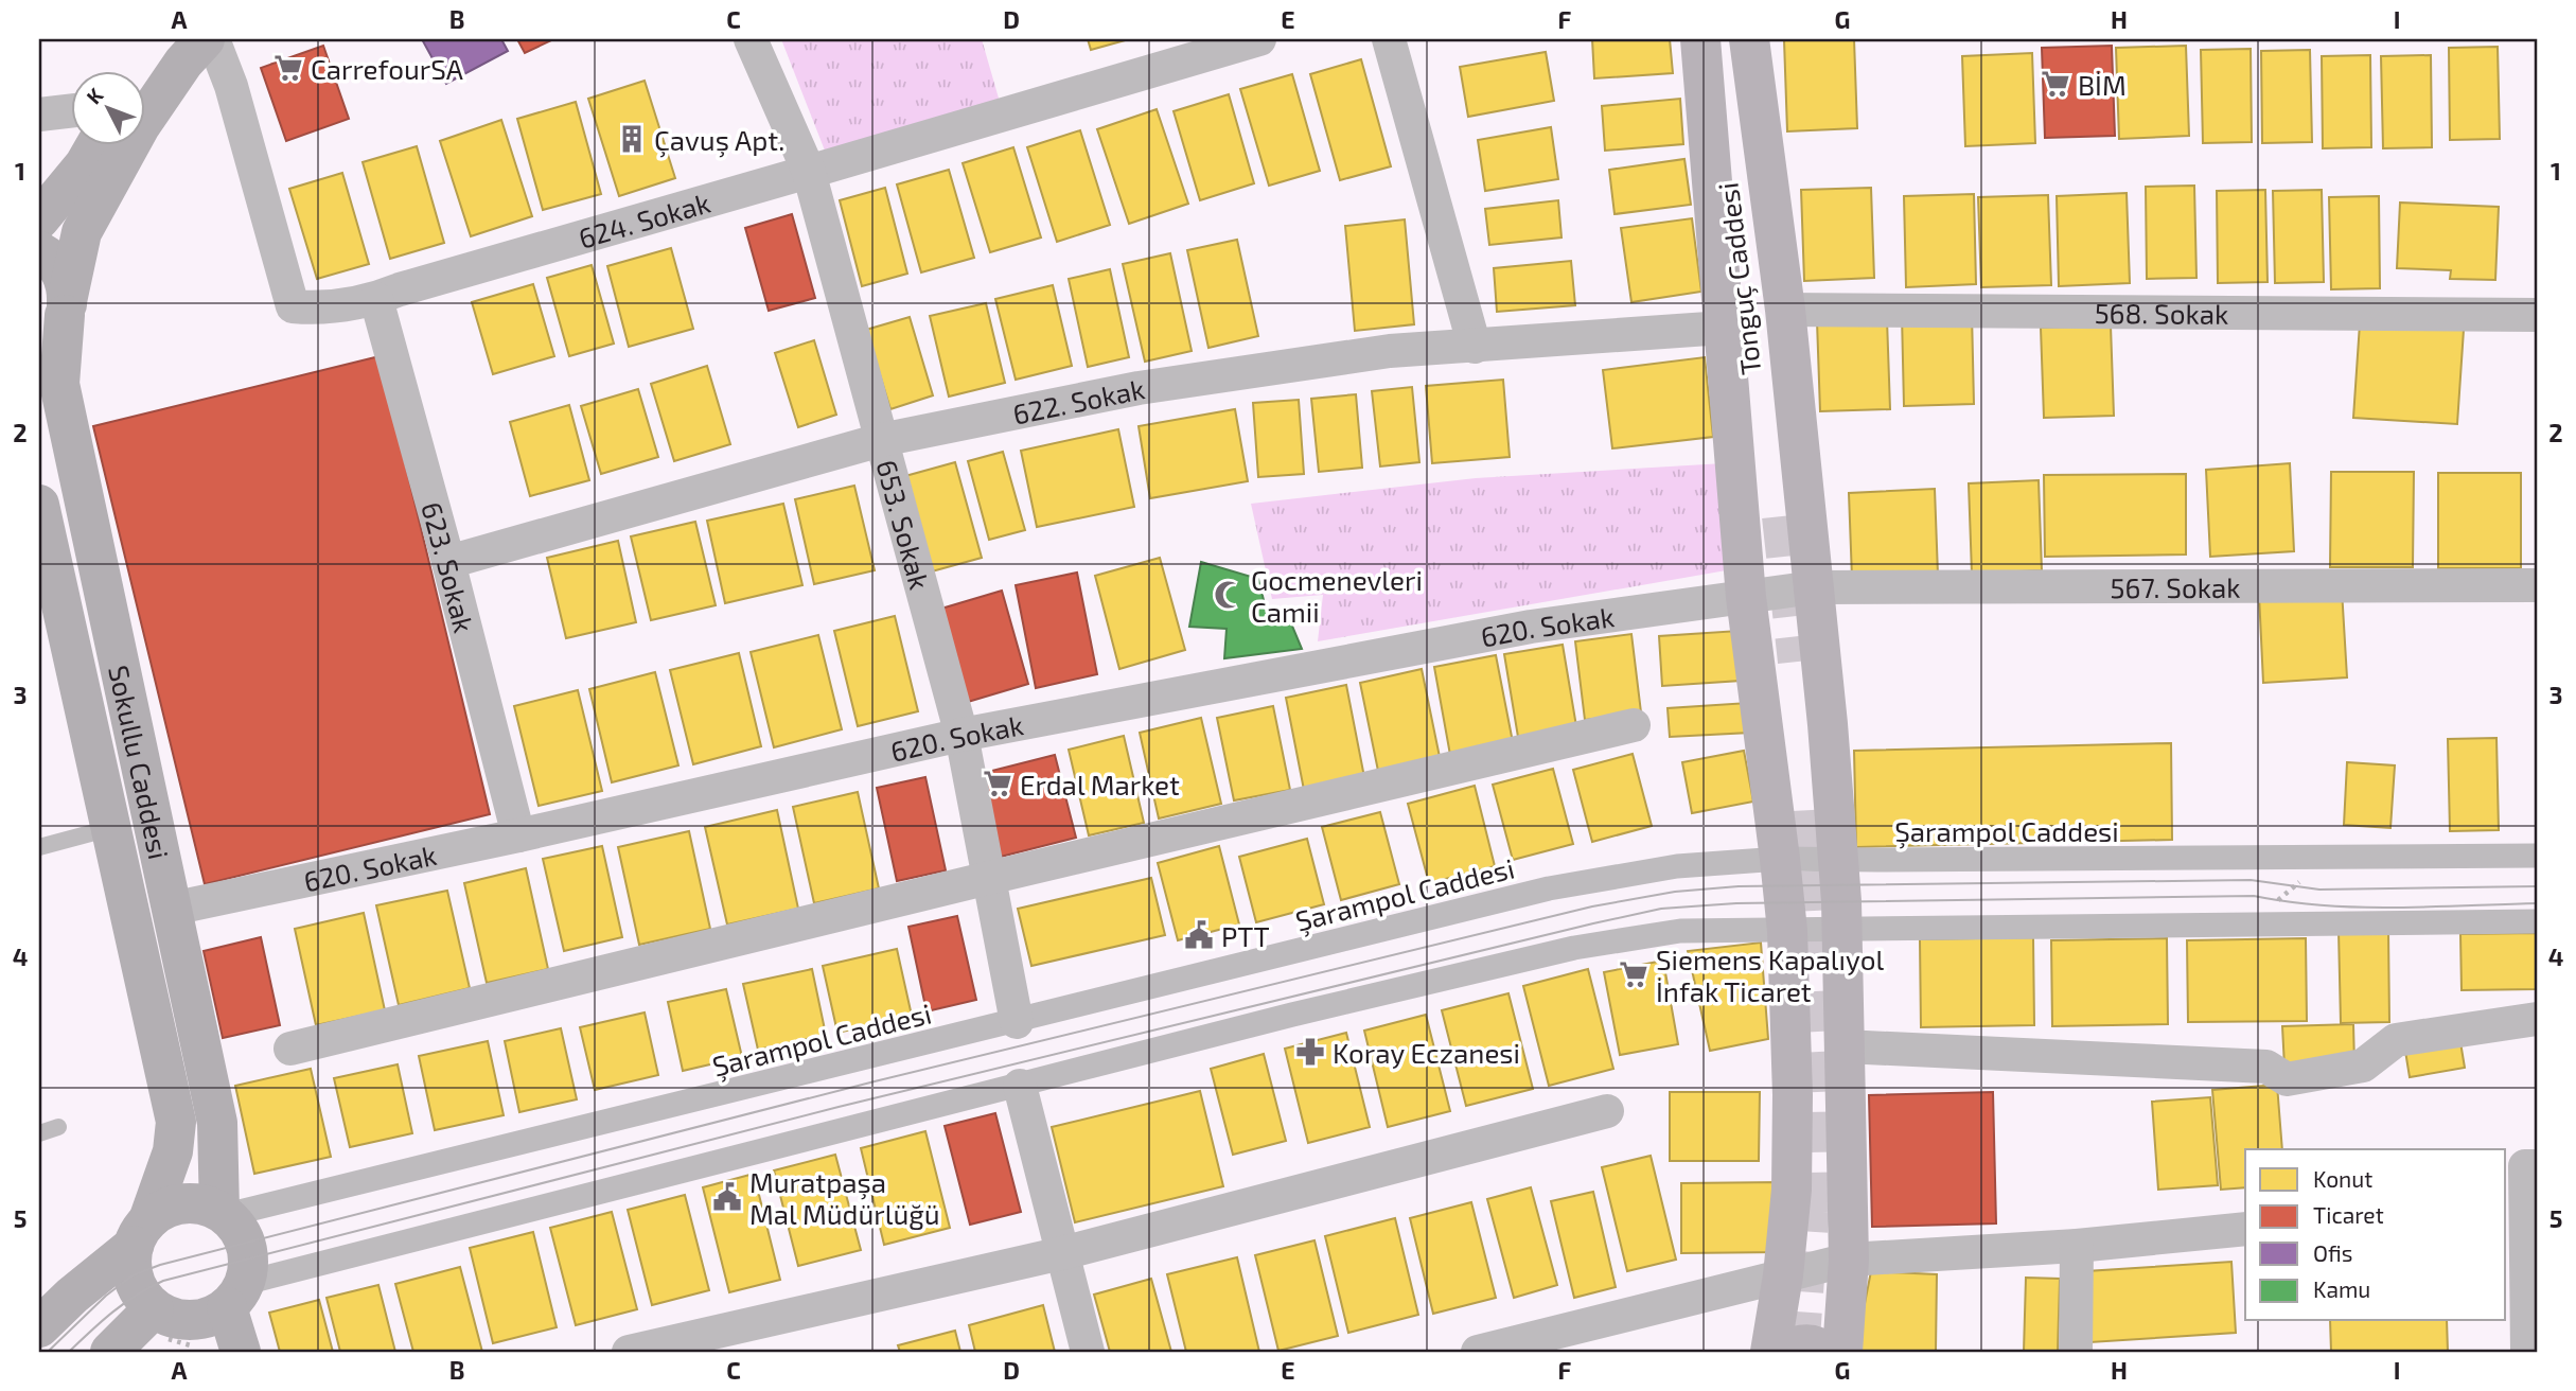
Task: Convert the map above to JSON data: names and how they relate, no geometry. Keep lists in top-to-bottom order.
{
  "streets": {
    "main road": ["Tonguç Caddesi", "Sokullu Caddesi"],
    "street": [
      "624. Sokak",
      "568. Sokak",
      "622. Sokak",
      "653. Sokak",
      "623. Sokak",
      "567. Sokak",
      "620. Sokak",
      "Şarampol Caddesi"
    ]
  },
  "crossings": [
    ["624. Sokak", "653. Sokak"],
    ["624. Sokak", "623. Sokak"],
    ["622. Sokak", "653. Sokak"],
    ["622. Sokak", "623. Sokak"],
    ["653. Sokak", "620. Sokak"],
    ["653. Sokak", "Şarampol Caddesi"],
    ["623. Sokak", "620. Sokak"],
    ["567. Sokak", "620. Sokak"],
    ["620. Sokak", "Sokullu Caddesi"],
    ["Sokullu Caddesi", "Şarampol Caddesi"]
  ],
  "places": {
    "supermarket": [
      "CarrefourSA",
      "BİM",
      "Erdal Market",
      "Siemens Kapalıyol İnfak Ticaret"
    ],
    "building": ["Çavuş Apt."],
    "mosque": ["Gocmenevleri Camii"],
    "public building": ["PTT", "Muratpaşa Mal Müdürlüğü"],
    "pharmacy": ["Koray Eczanesi"]
  },
  "legend": [
    "Konut",
    "Ticaret",
    "Ofis",
    "Kamu"
  ],
  "north": "top left",
  "grid": {
    "columns": [
      "A",
      "B",
      "C",
      "D",
      "E",
      "F",
      "G",
      "H",
      "I"
    ],
    "rows": [
      "1",
      "2",
      "3",
      "4",
      "5"
    ]
  }
}
